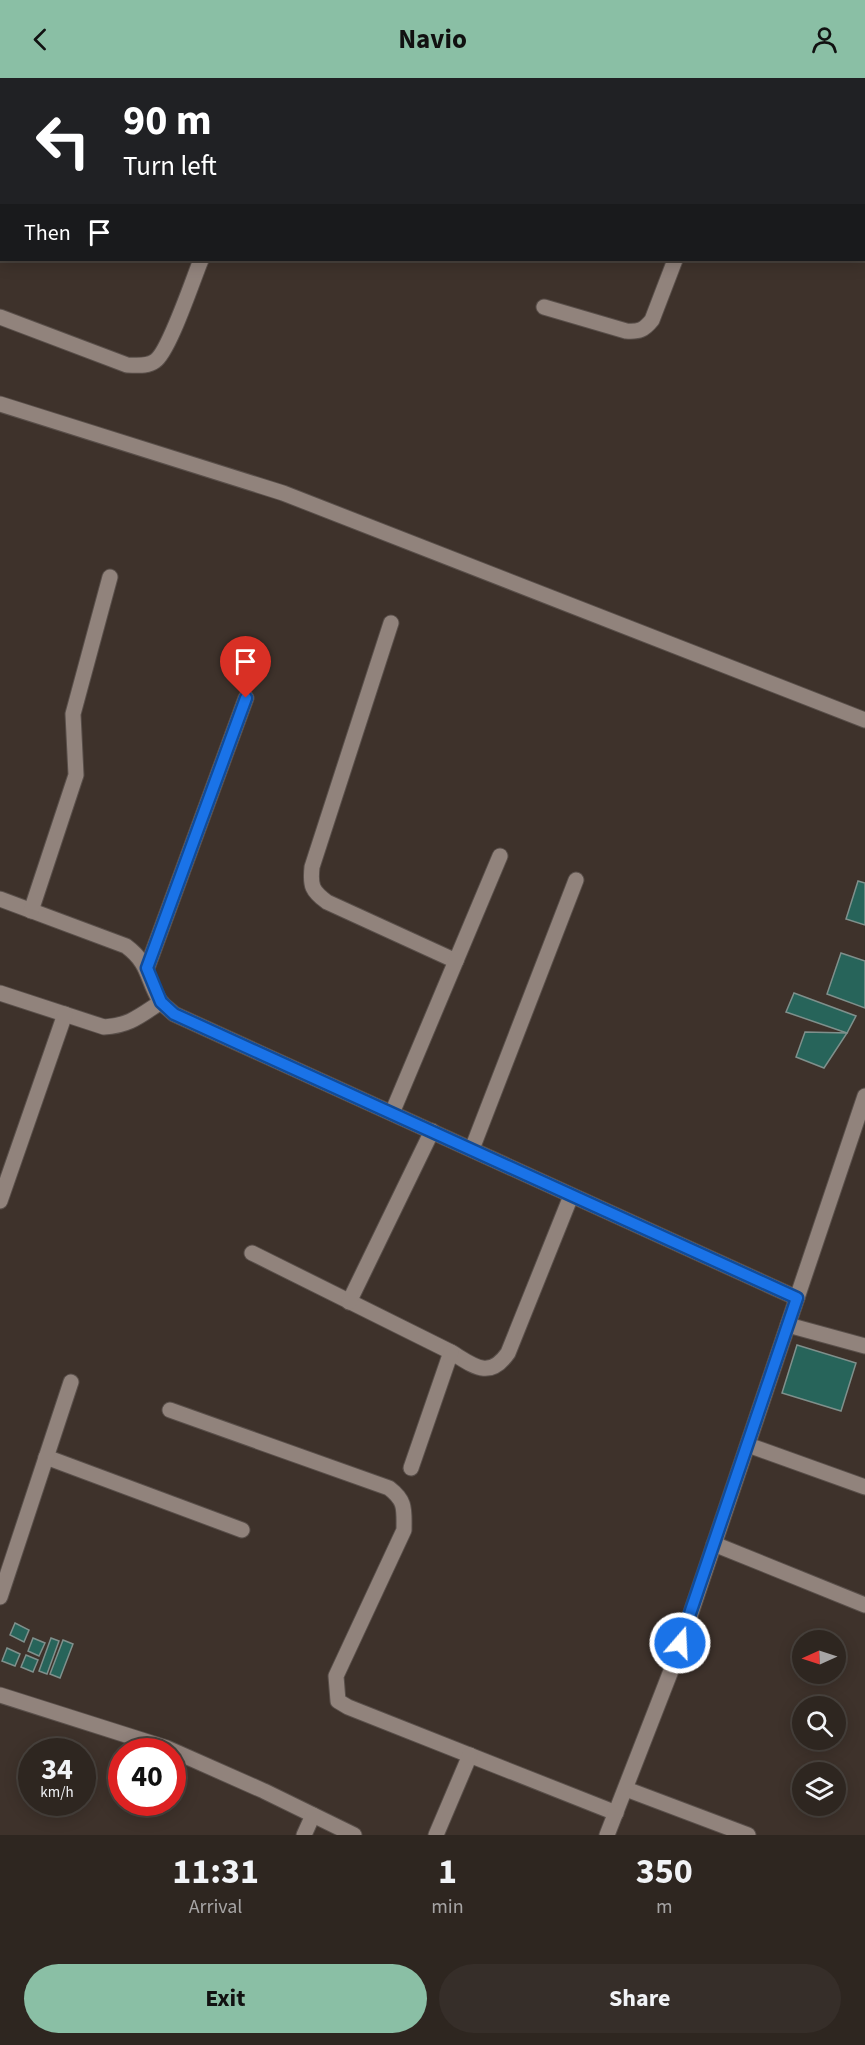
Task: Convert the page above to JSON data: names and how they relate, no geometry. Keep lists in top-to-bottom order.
{
  "north": "left",
  "page": {
    "header": "Navio",
    "turn": ["90 m", "Turn left"],
    "then": "Then",
    "speed": "34 km/h",
    "limit": "40",
    "eta": [
      "11:31",
      "Arrival",
      "1",
      "min",
      "350",
      "m"
    ],
    "buttons": ["Exit", "Share"]
  }
}
